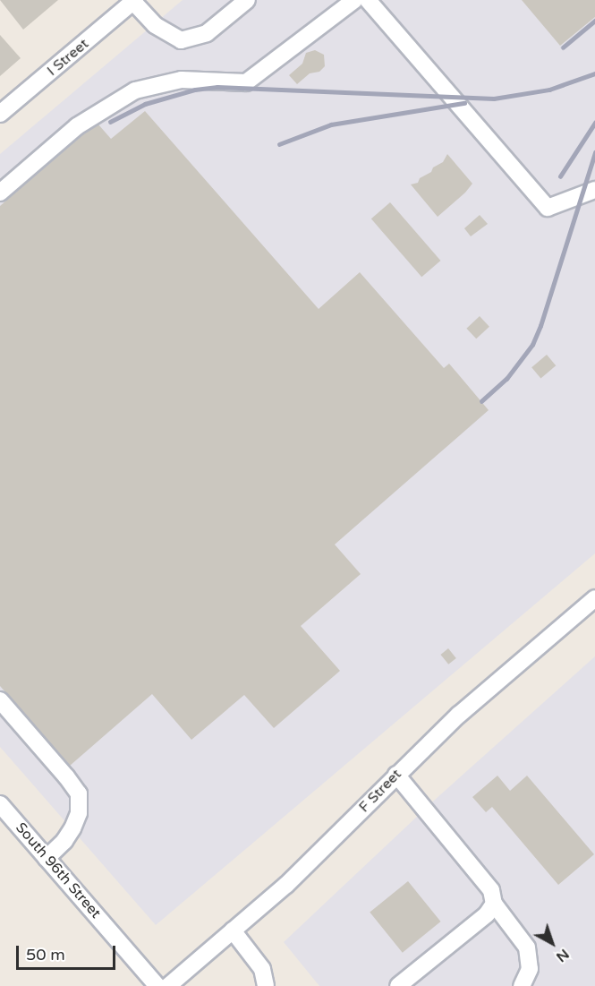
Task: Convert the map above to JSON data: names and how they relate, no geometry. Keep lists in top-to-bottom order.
{
  "streets": {
    "street": ["I Street", "F Street", "South 96th Street"]
  },
  "scale_bar": "50 m",
  "north": "bottom right"
}
